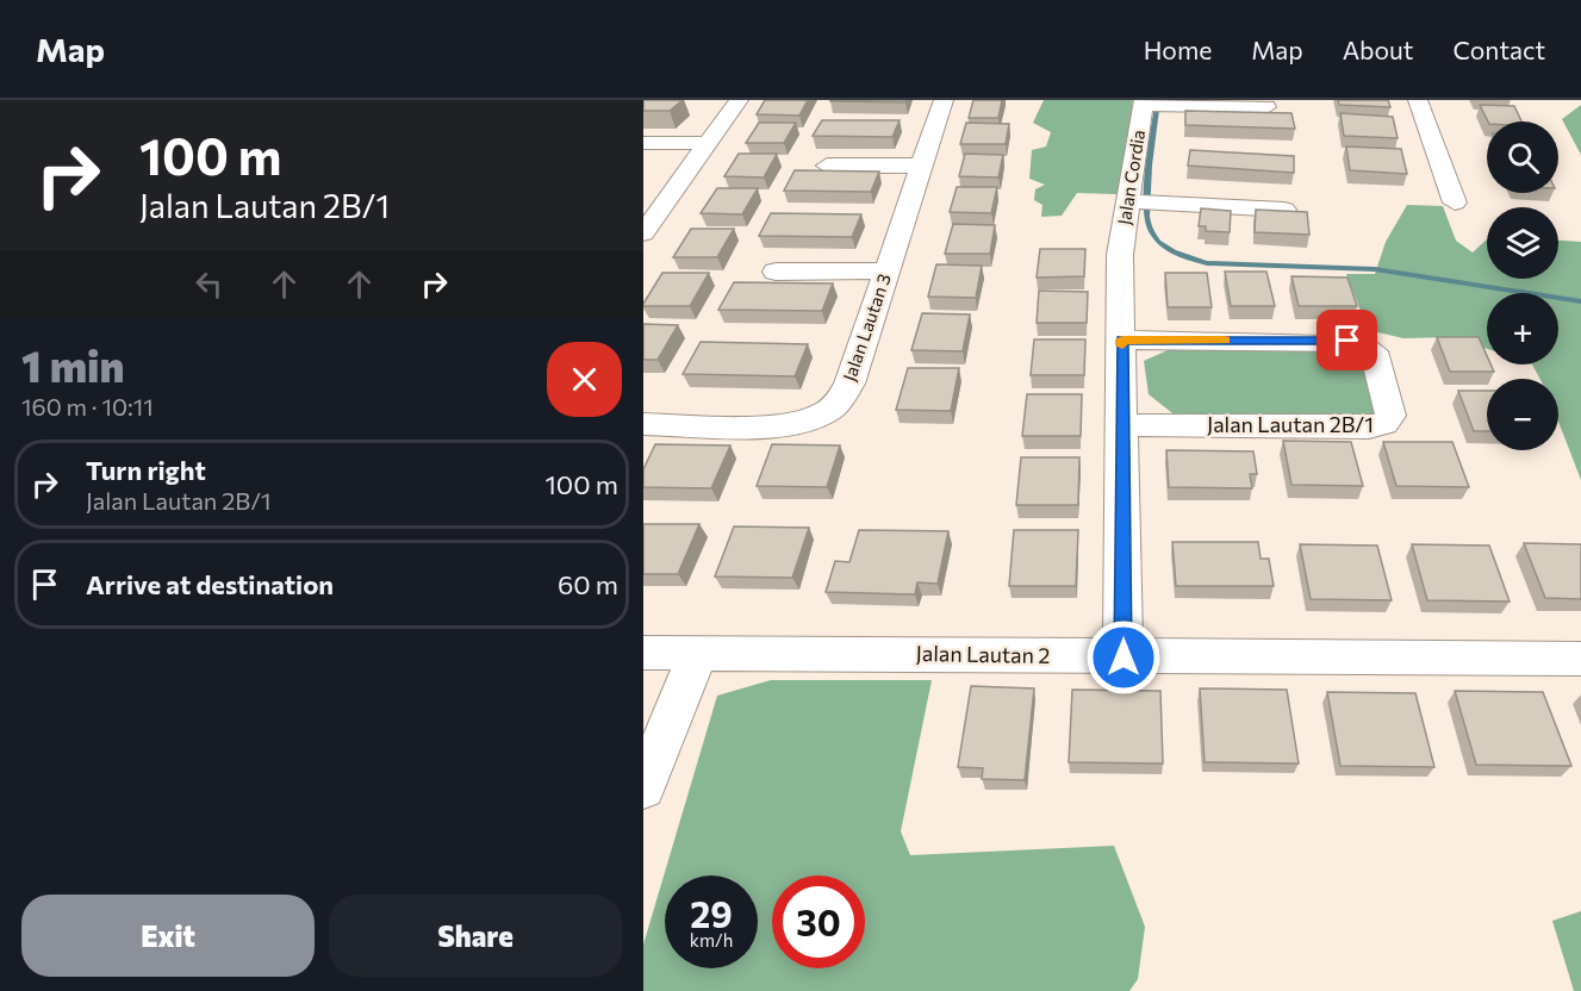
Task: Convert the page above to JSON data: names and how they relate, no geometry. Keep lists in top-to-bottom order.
{
  "streets": {
    "street": [
      "Jalan Cordia",
      "Jalan Lautan 3",
      "Jalan Lautan 2B/1",
      "Jalan Lautan 2"
    ]
  },
  "crossings": [
    ["Jalan Cordia", "Jalan Lautan 2B/1"],
    ["Jalan Cordia", "Jalan Lautan 2"]
  ],
  "page": {
    "header": "Map",
    "nav": [
      "Home",
      "Map",
      "About",
      "Contact"
    ],
    "turn": ["100 m", "Jalan Lautan 2B/1"],
    "map_buttons": ["+", "−"],
    "heading": ["1 min", "160 m · 10:11"],
    "list": [
      {
        "name": "Turn right",
        "note": "Jalan Lautan 2B/1",
        "value": "100 m"
      },
      {
        "name": "Arrive at destination",
        "value": "60 m"
      }
    ],
    "speed": "29 km/h",
    "limit": "30",
    "buttons": ["Exit", "Share"]
  }
}
